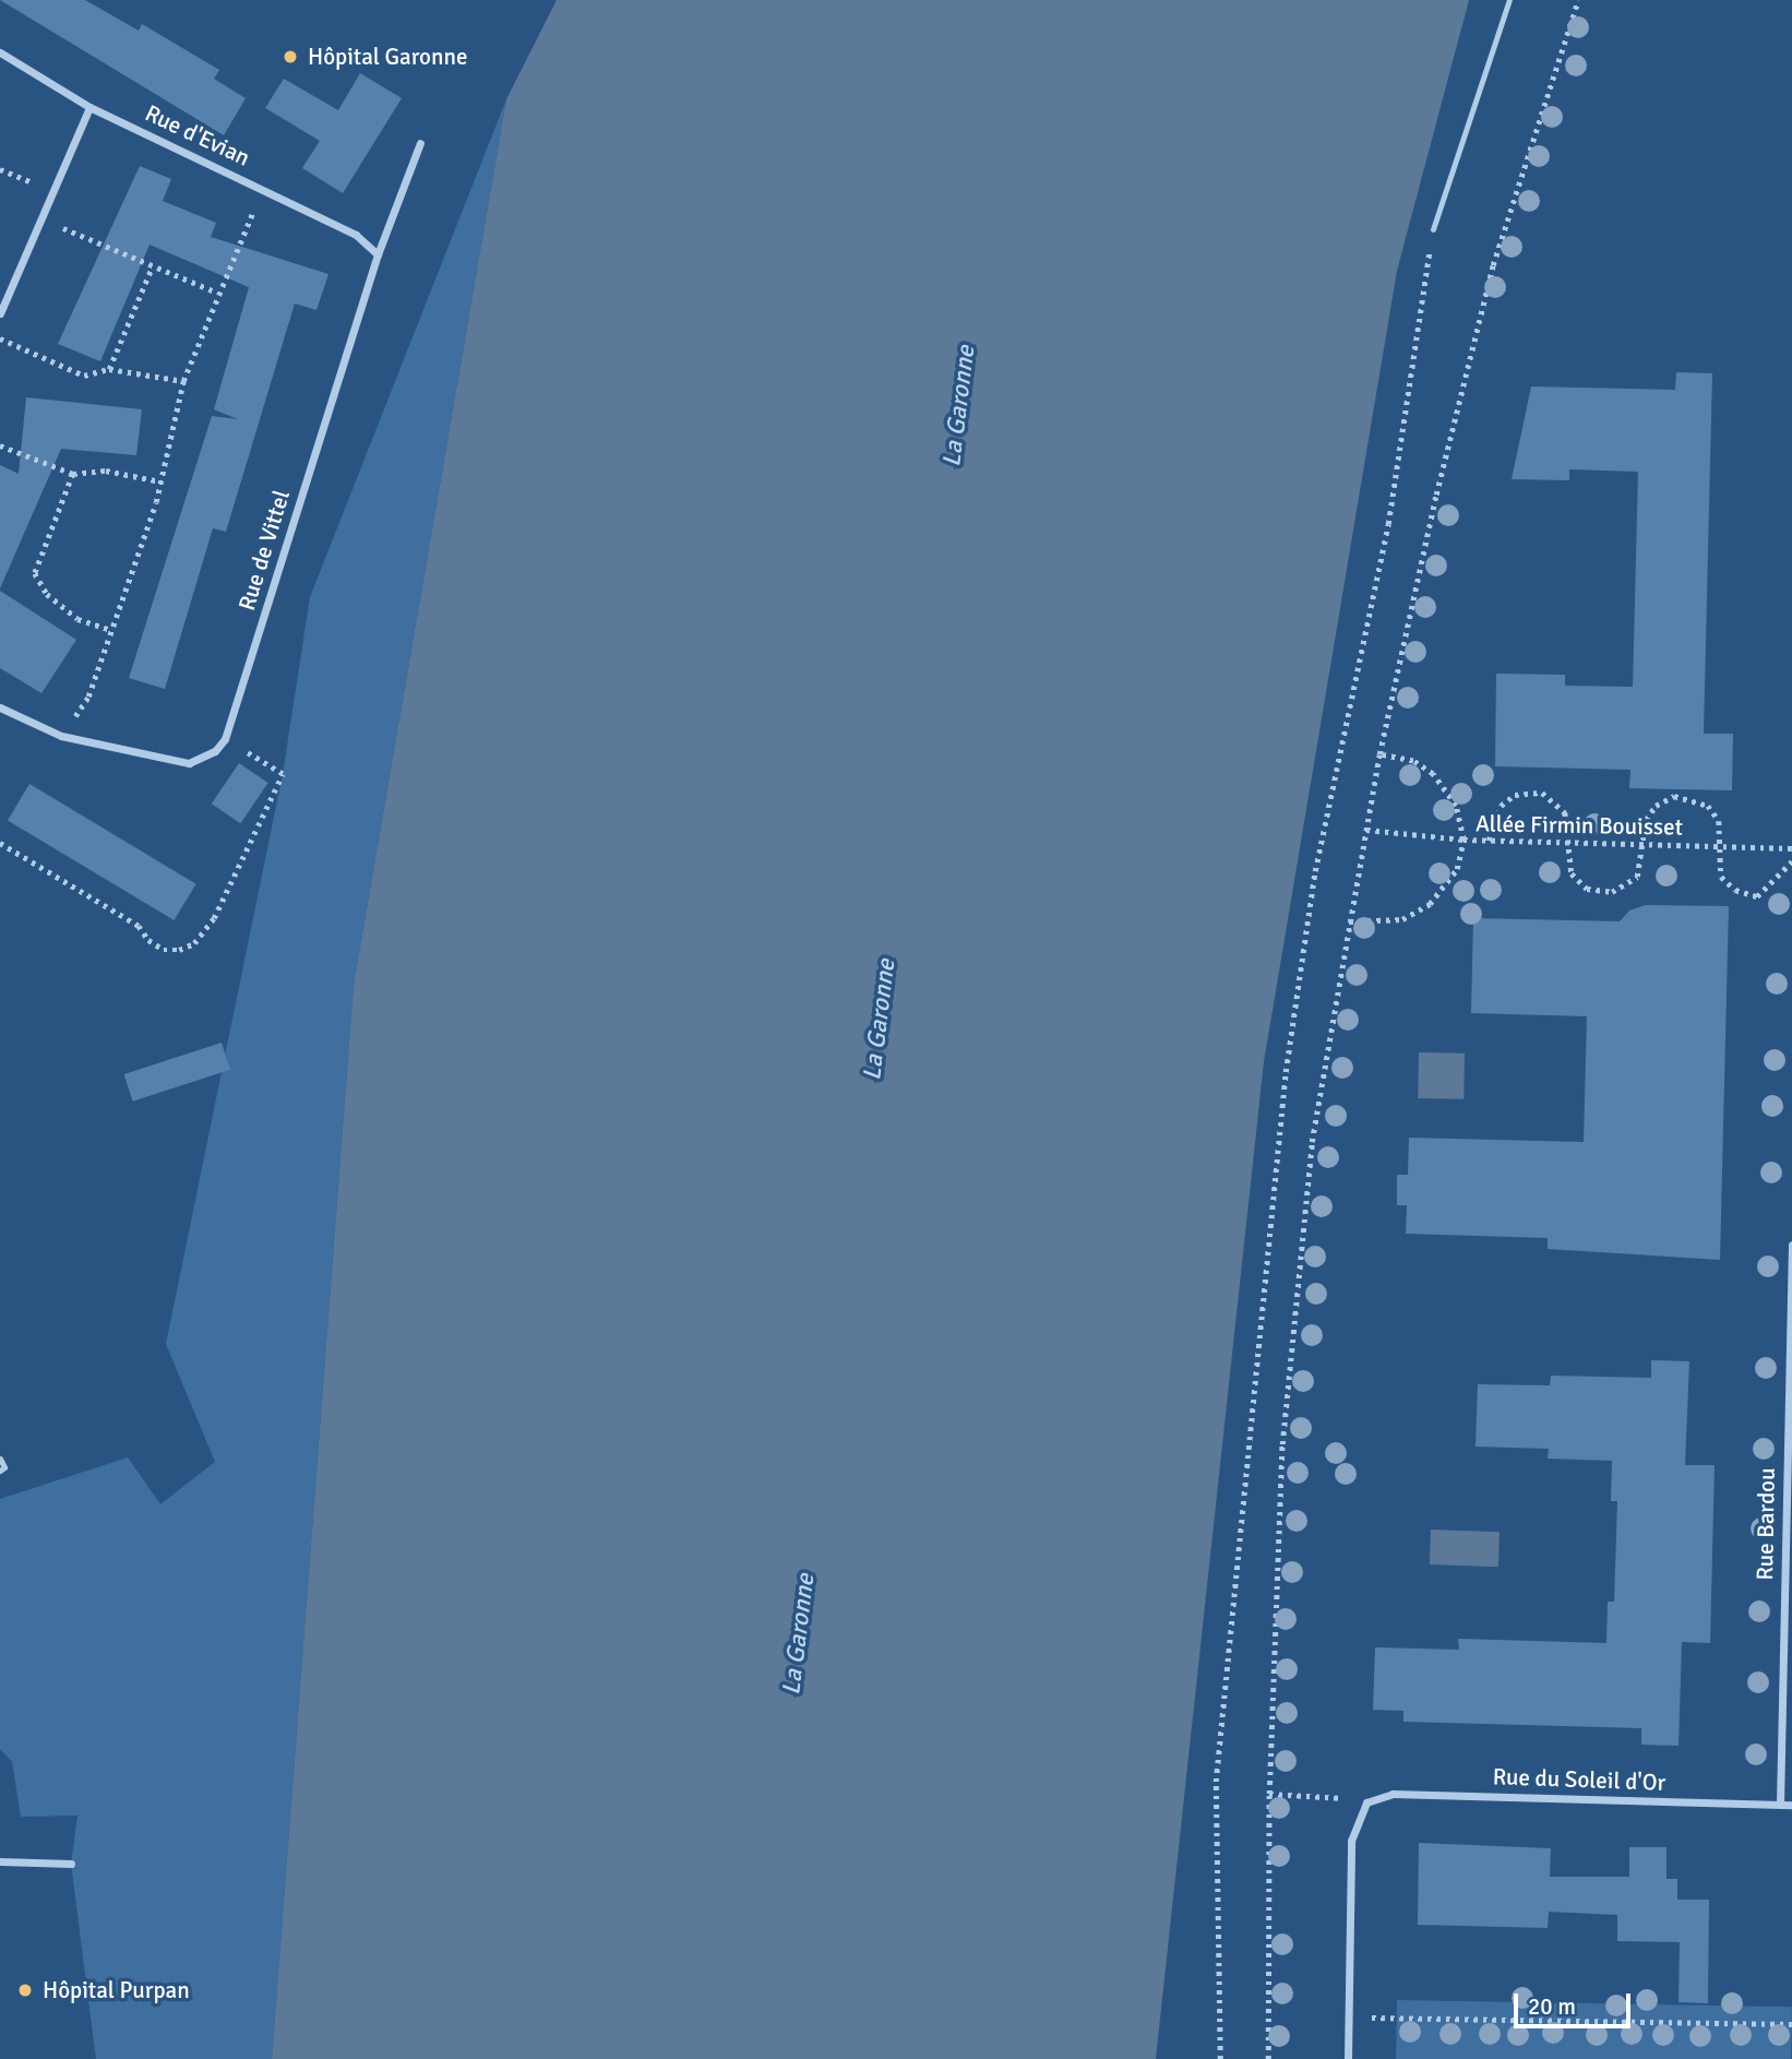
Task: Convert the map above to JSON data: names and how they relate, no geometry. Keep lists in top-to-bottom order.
{
  "streets": {
    "street": [
      "Rue d'Evian",
      "Rue de Vittel",
      "Rue Bardou",
      "Rue du Soleil d'Or"
    ],
    "path": ["Allée Firmin Bouisset"]
  },
  "crossings": [
    ["Rue d'Evian", "Rue de Vittel"],
    ["Rue Bardou", "Rue du Soleil d'Or"]
  ],
  "water": ["La Garonne"],
  "places": ["Hôpital Garonne", "Hôpital Purpan"],
  "scale_bar": "20 m"
}
